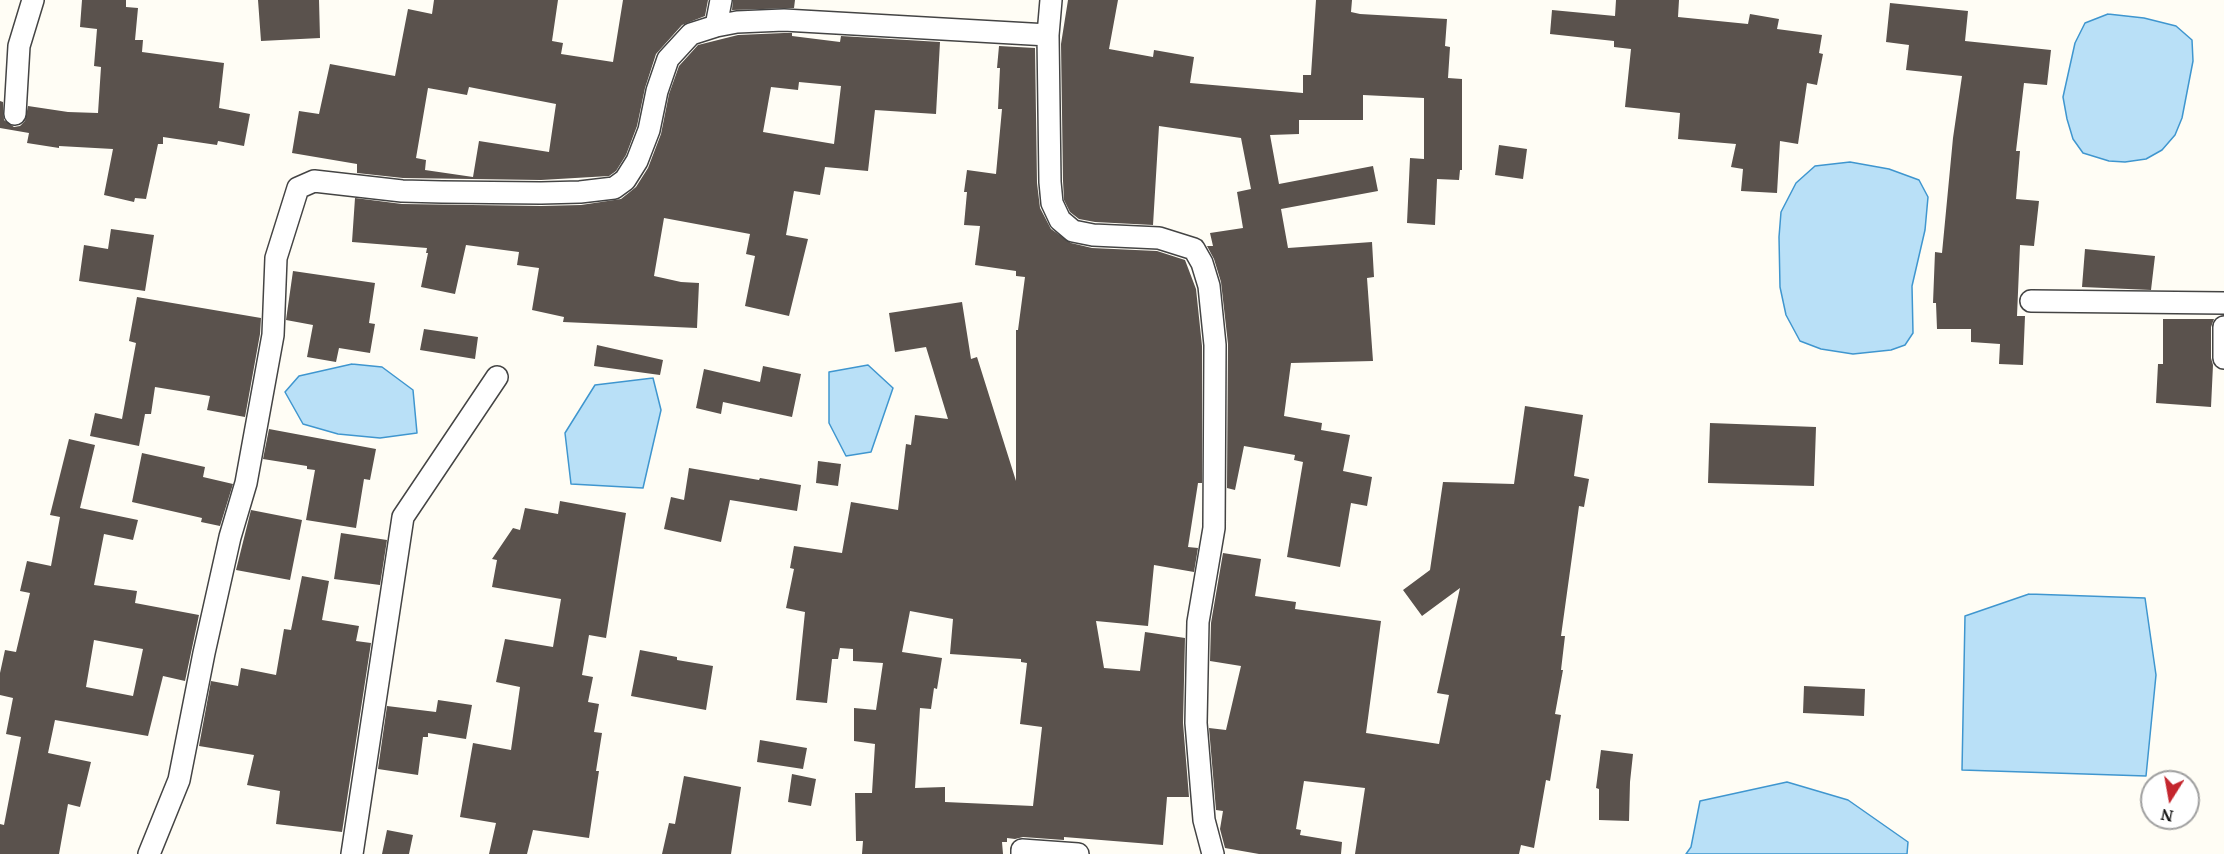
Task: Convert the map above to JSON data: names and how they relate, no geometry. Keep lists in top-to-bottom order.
{
  "north": "bottom"
}
